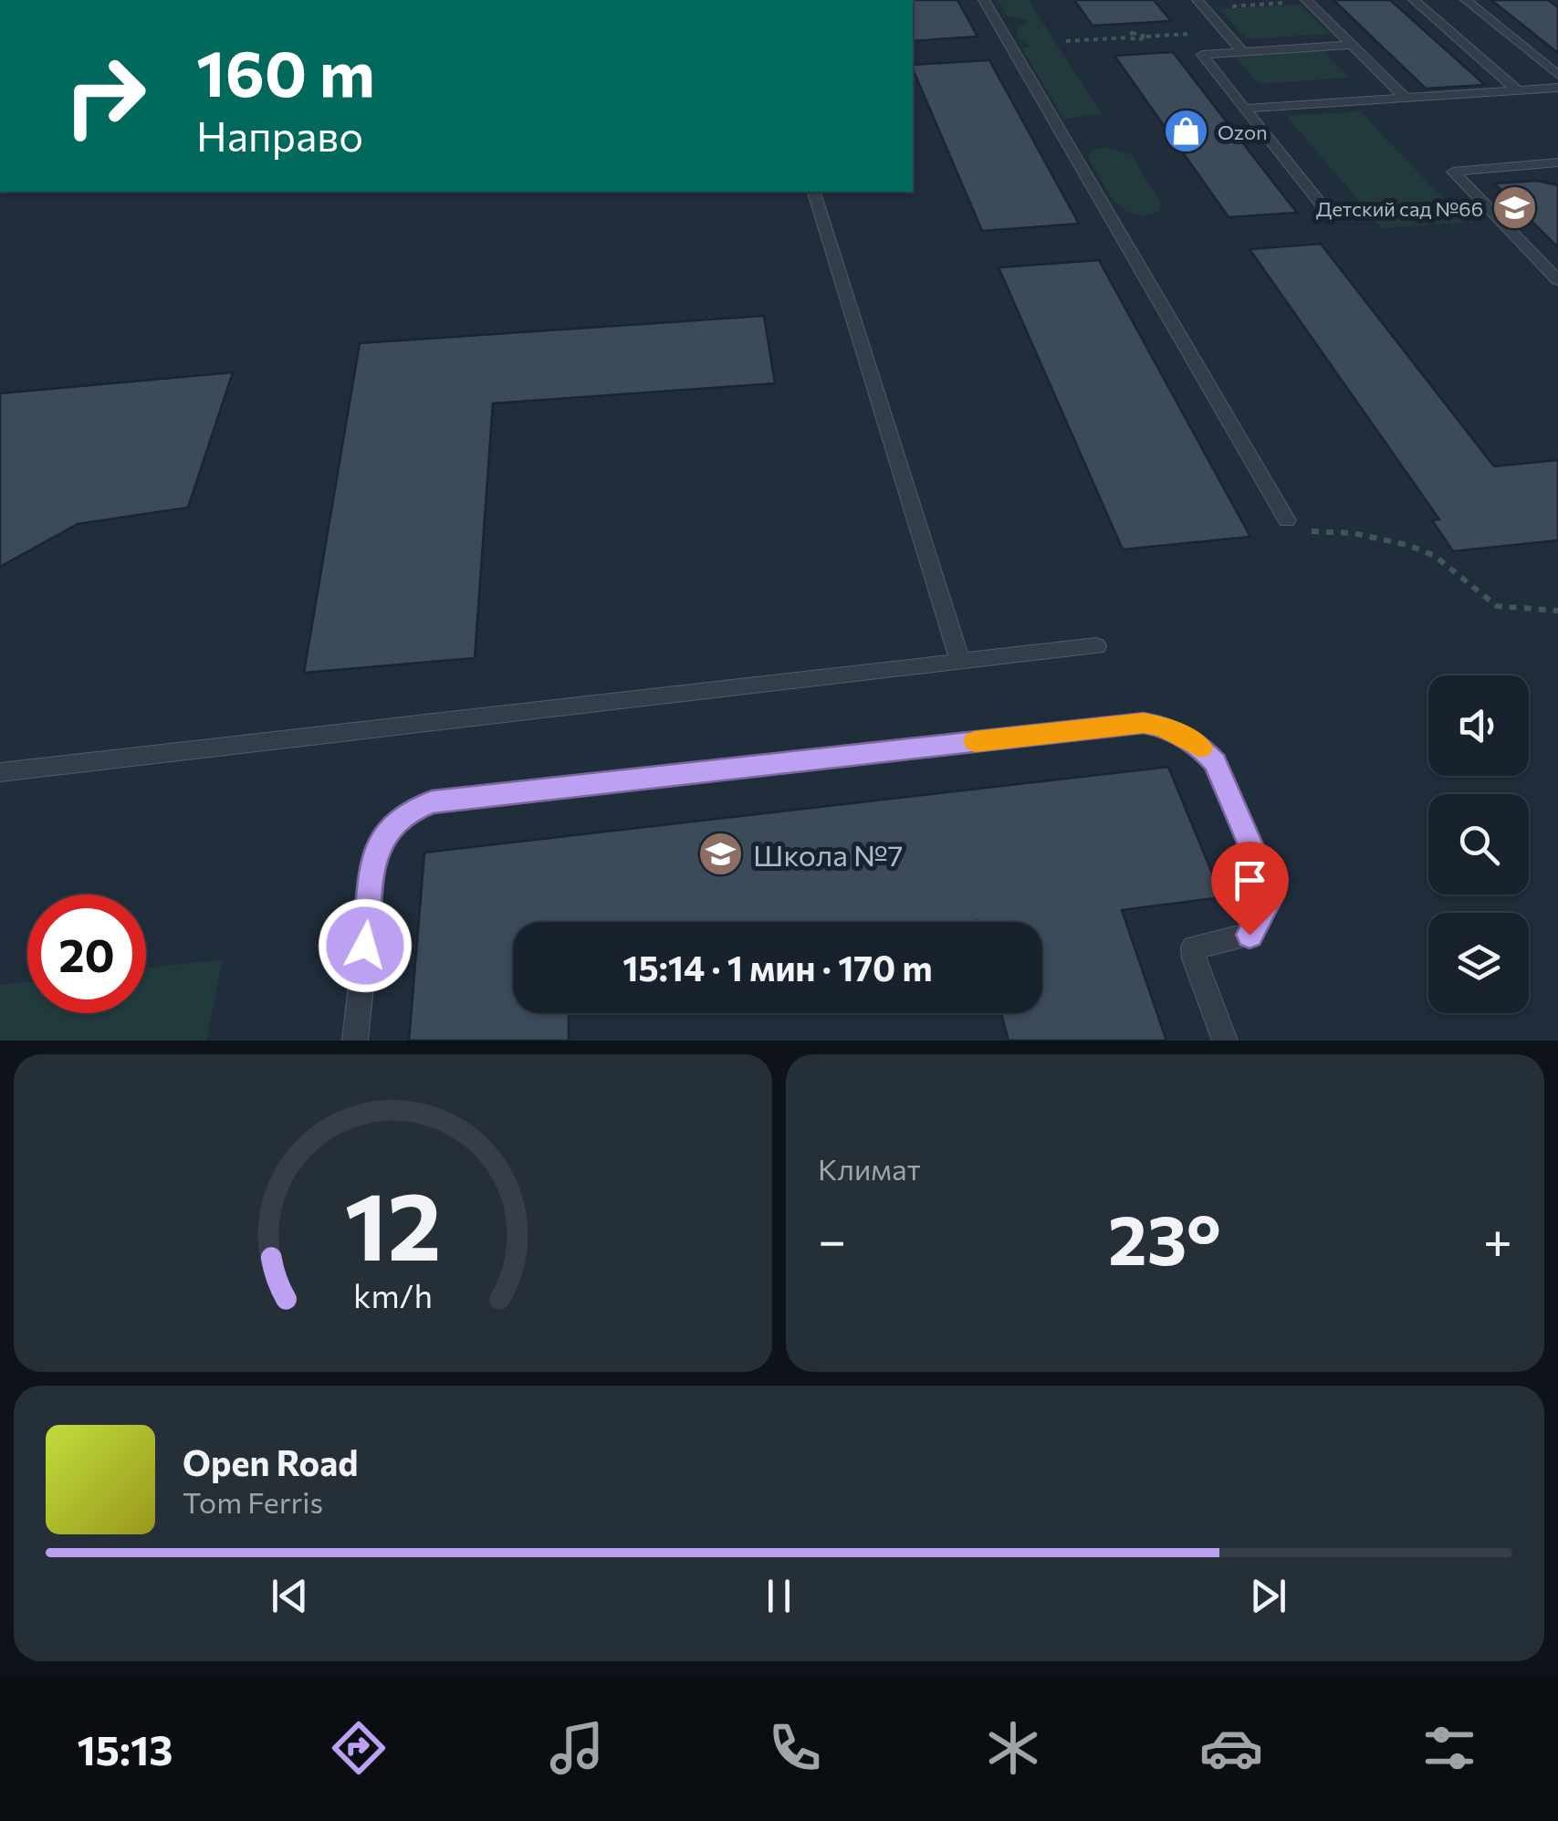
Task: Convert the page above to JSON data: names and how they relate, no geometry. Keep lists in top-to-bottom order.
{
  "places": {
    "shop": ["Ozon"],
    "school or university": ["Детский сад №66", "Школа №7"]
  },
  "page": {
    "turn": ["160 m", "Направо"],
    "limit": "20",
    "trip": "15:14 · 1 мин · 170 m",
    "tile": "Климат",
    "heat": ["−", "23°", "+"],
    "song": ["Open Road", "Tom Ferris"],
    "tabs": "15:13",
    "gauge": ["12", "km/h"]
  }
}
